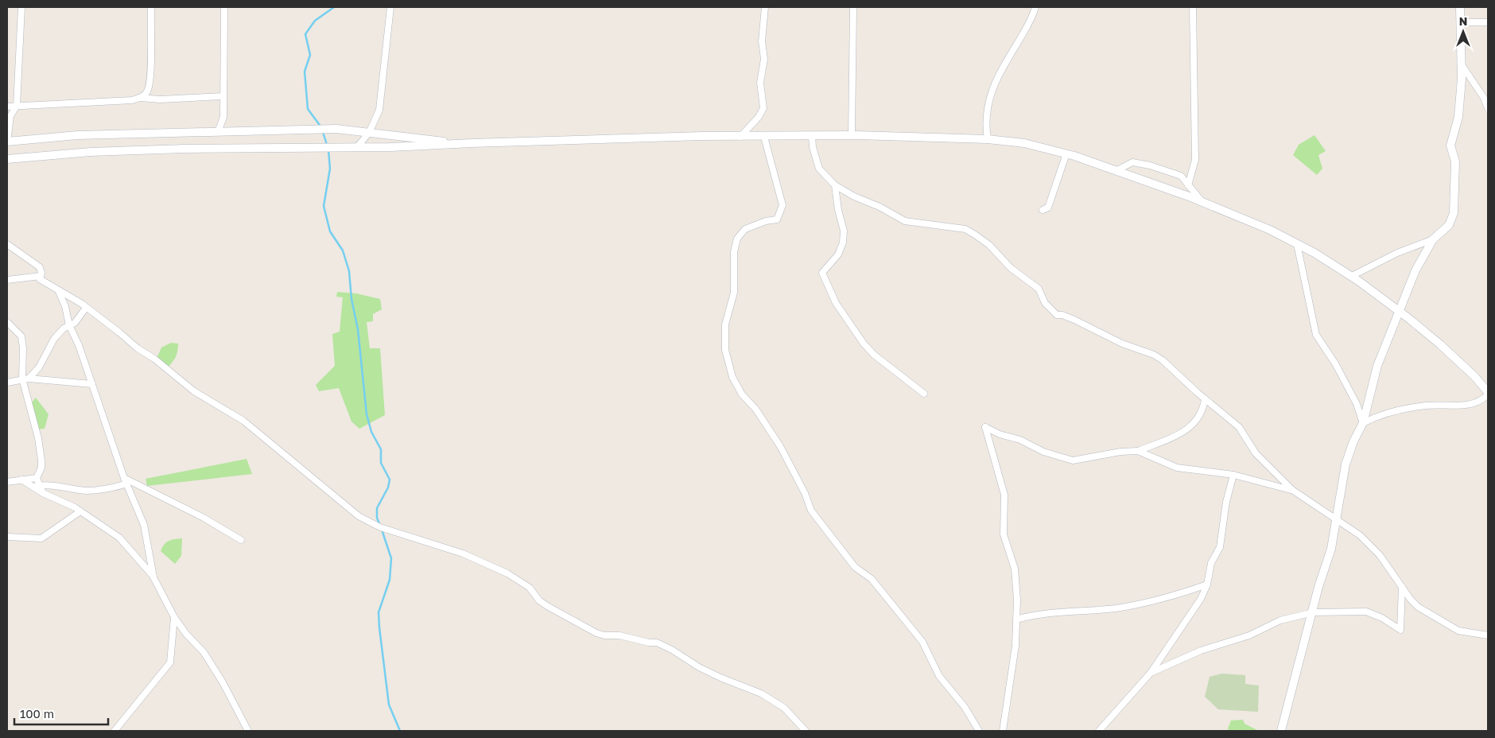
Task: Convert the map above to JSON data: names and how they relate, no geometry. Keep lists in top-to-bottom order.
{
  "scale_bar": "100 m",
  "north": "top"
}
